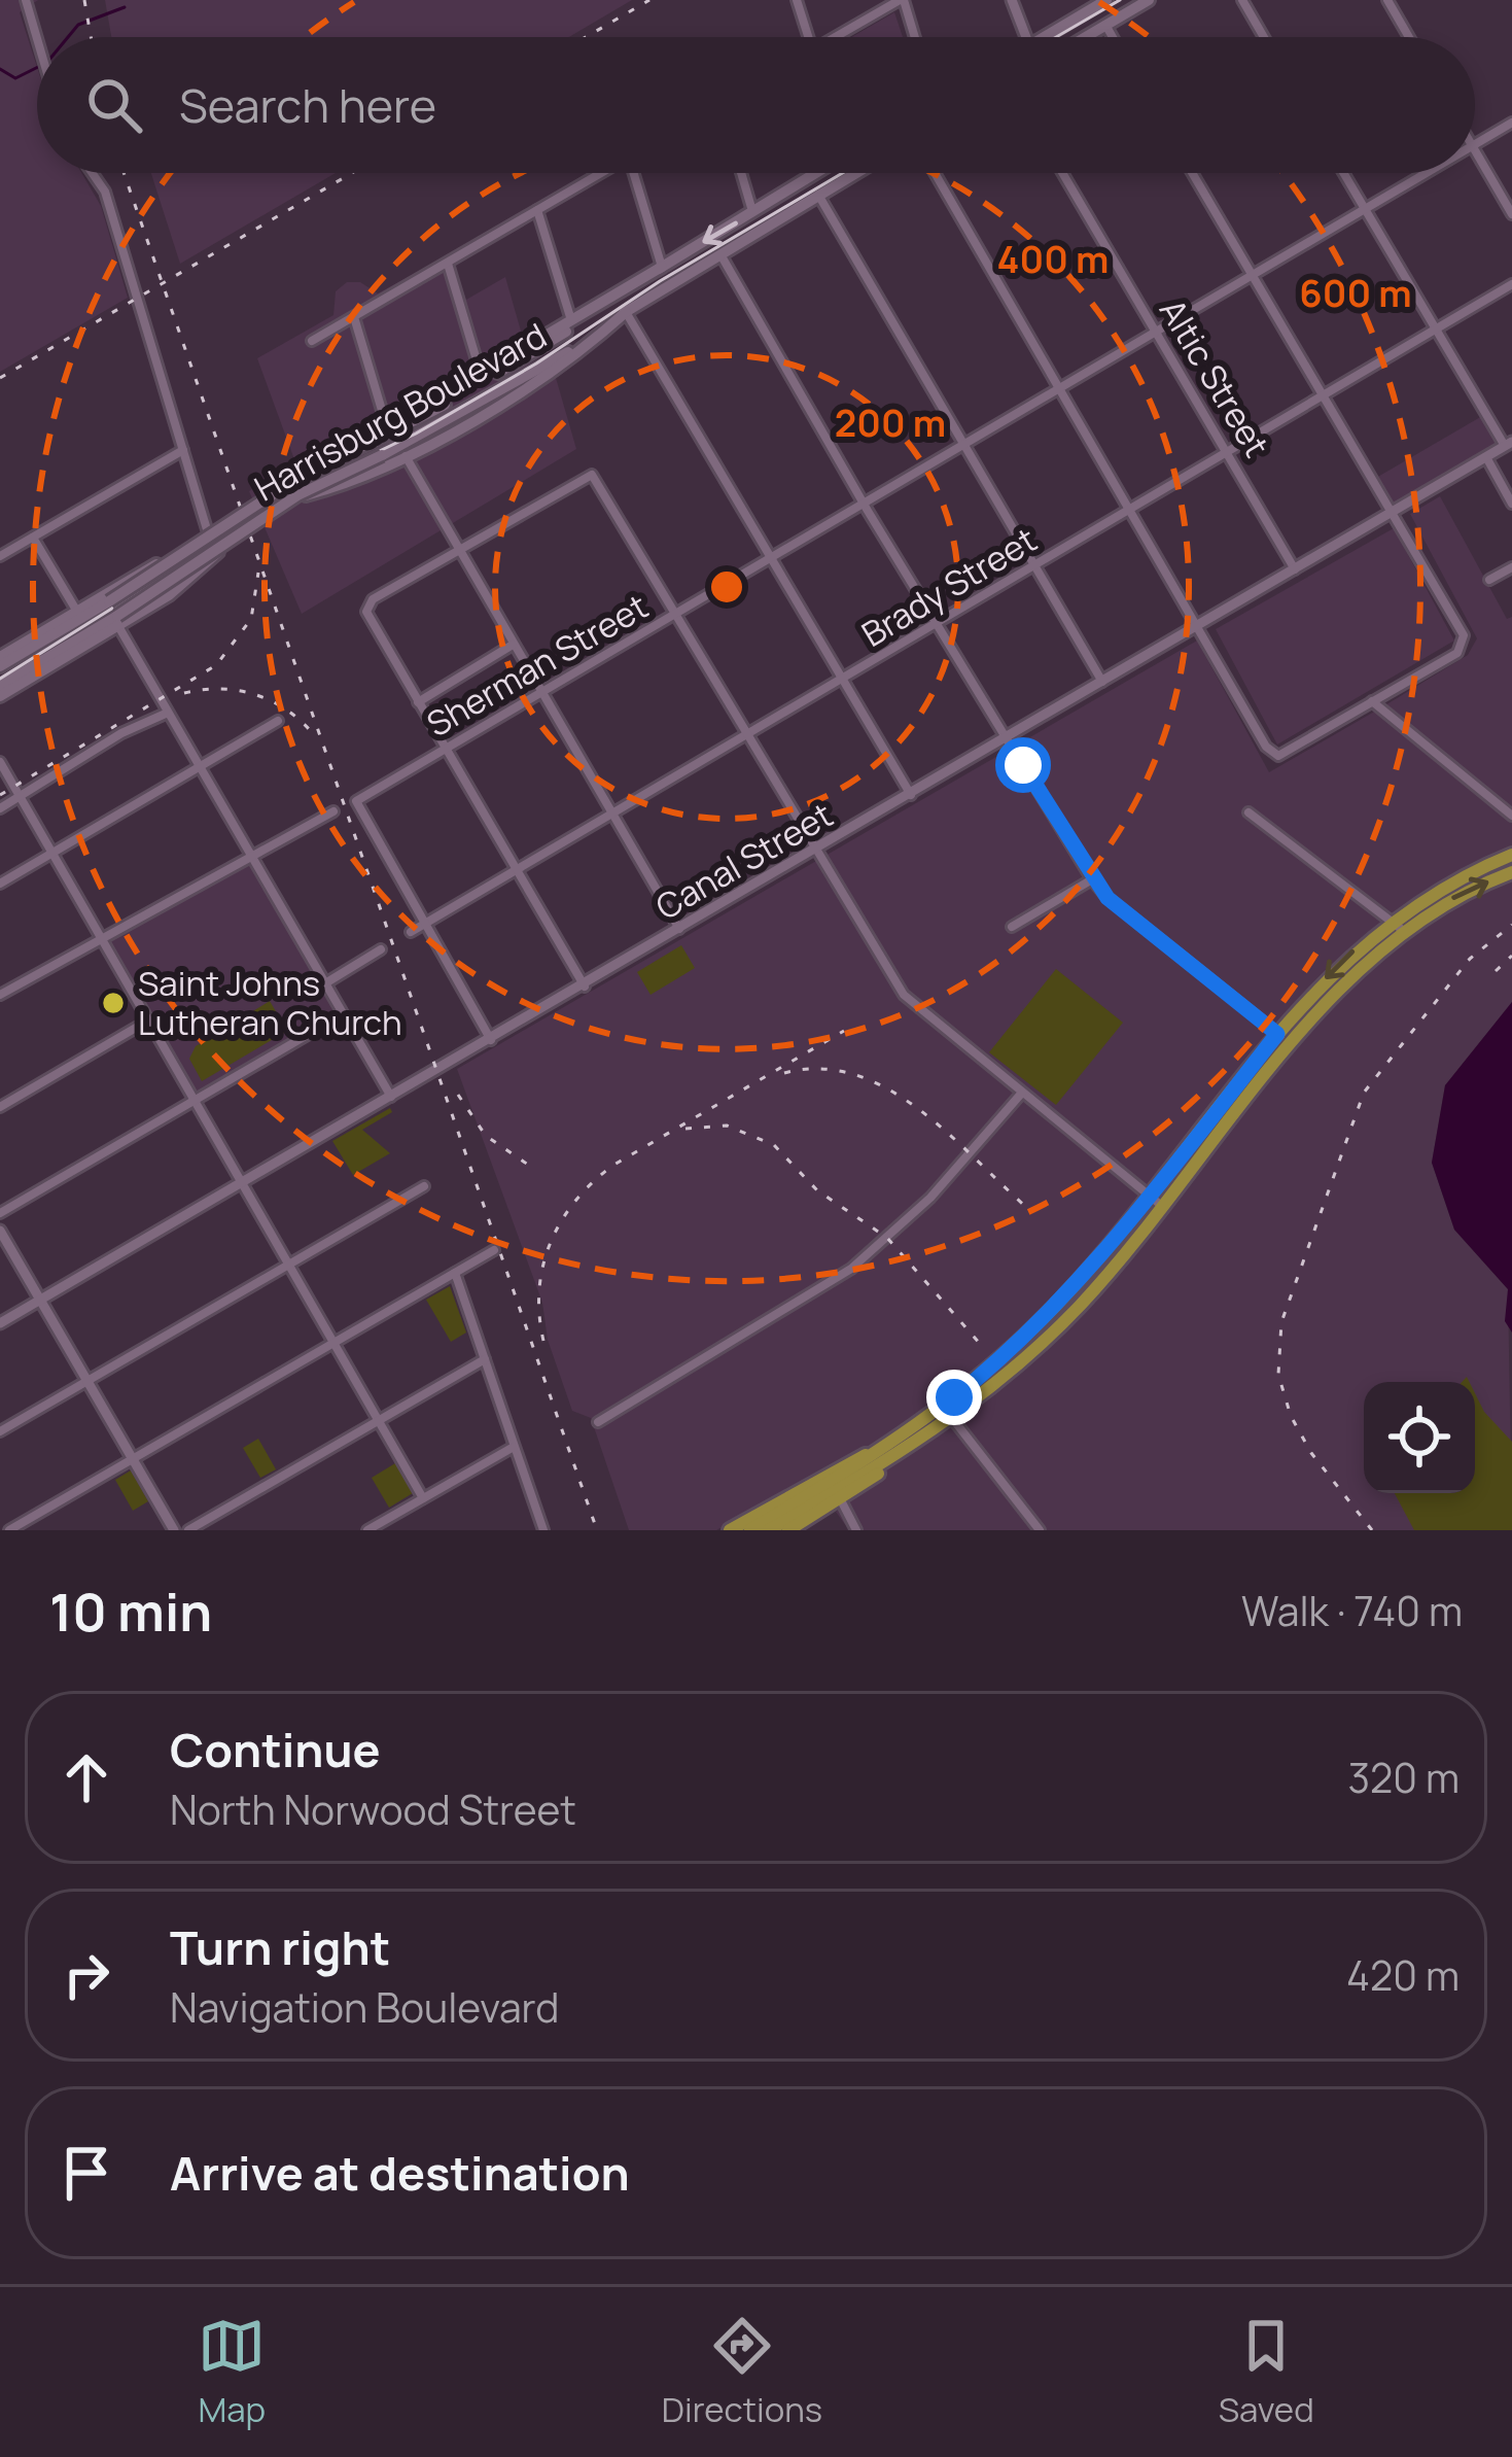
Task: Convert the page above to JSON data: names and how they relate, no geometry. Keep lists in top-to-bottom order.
{
  "streets": {
    "main road": ["Harrisburg Boulevard"],
    "street": [
      "Altic Street",
      "Brady Street",
      "Sherman Street",
      "Canal Street"
    ]
  },
  "crossings": [
    ["Altic Street", "Brady Street"],
    ["Altic Street", "Sherman Street"],
    ["Altic Street", "Canal Street"],
    ["Brady Street", "Sherman Street"]
  ],
  "places": ["Saint Johns Lutheran Church"],
  "page": {
    "search": "Search here",
    "heading": ["10 min", "Walk · 740 m"],
    "list": [
      ["Continue", "North Norwood Street", "320 m"],
      ["Turn right", "Navigation Boulevard", "420 m"],
      "Arrive at destination"
    ],
    "nav": ["Map", "Directions", "Saved"]
  },
  "rings": ["400 m", "600 m", "200 m"]
}
